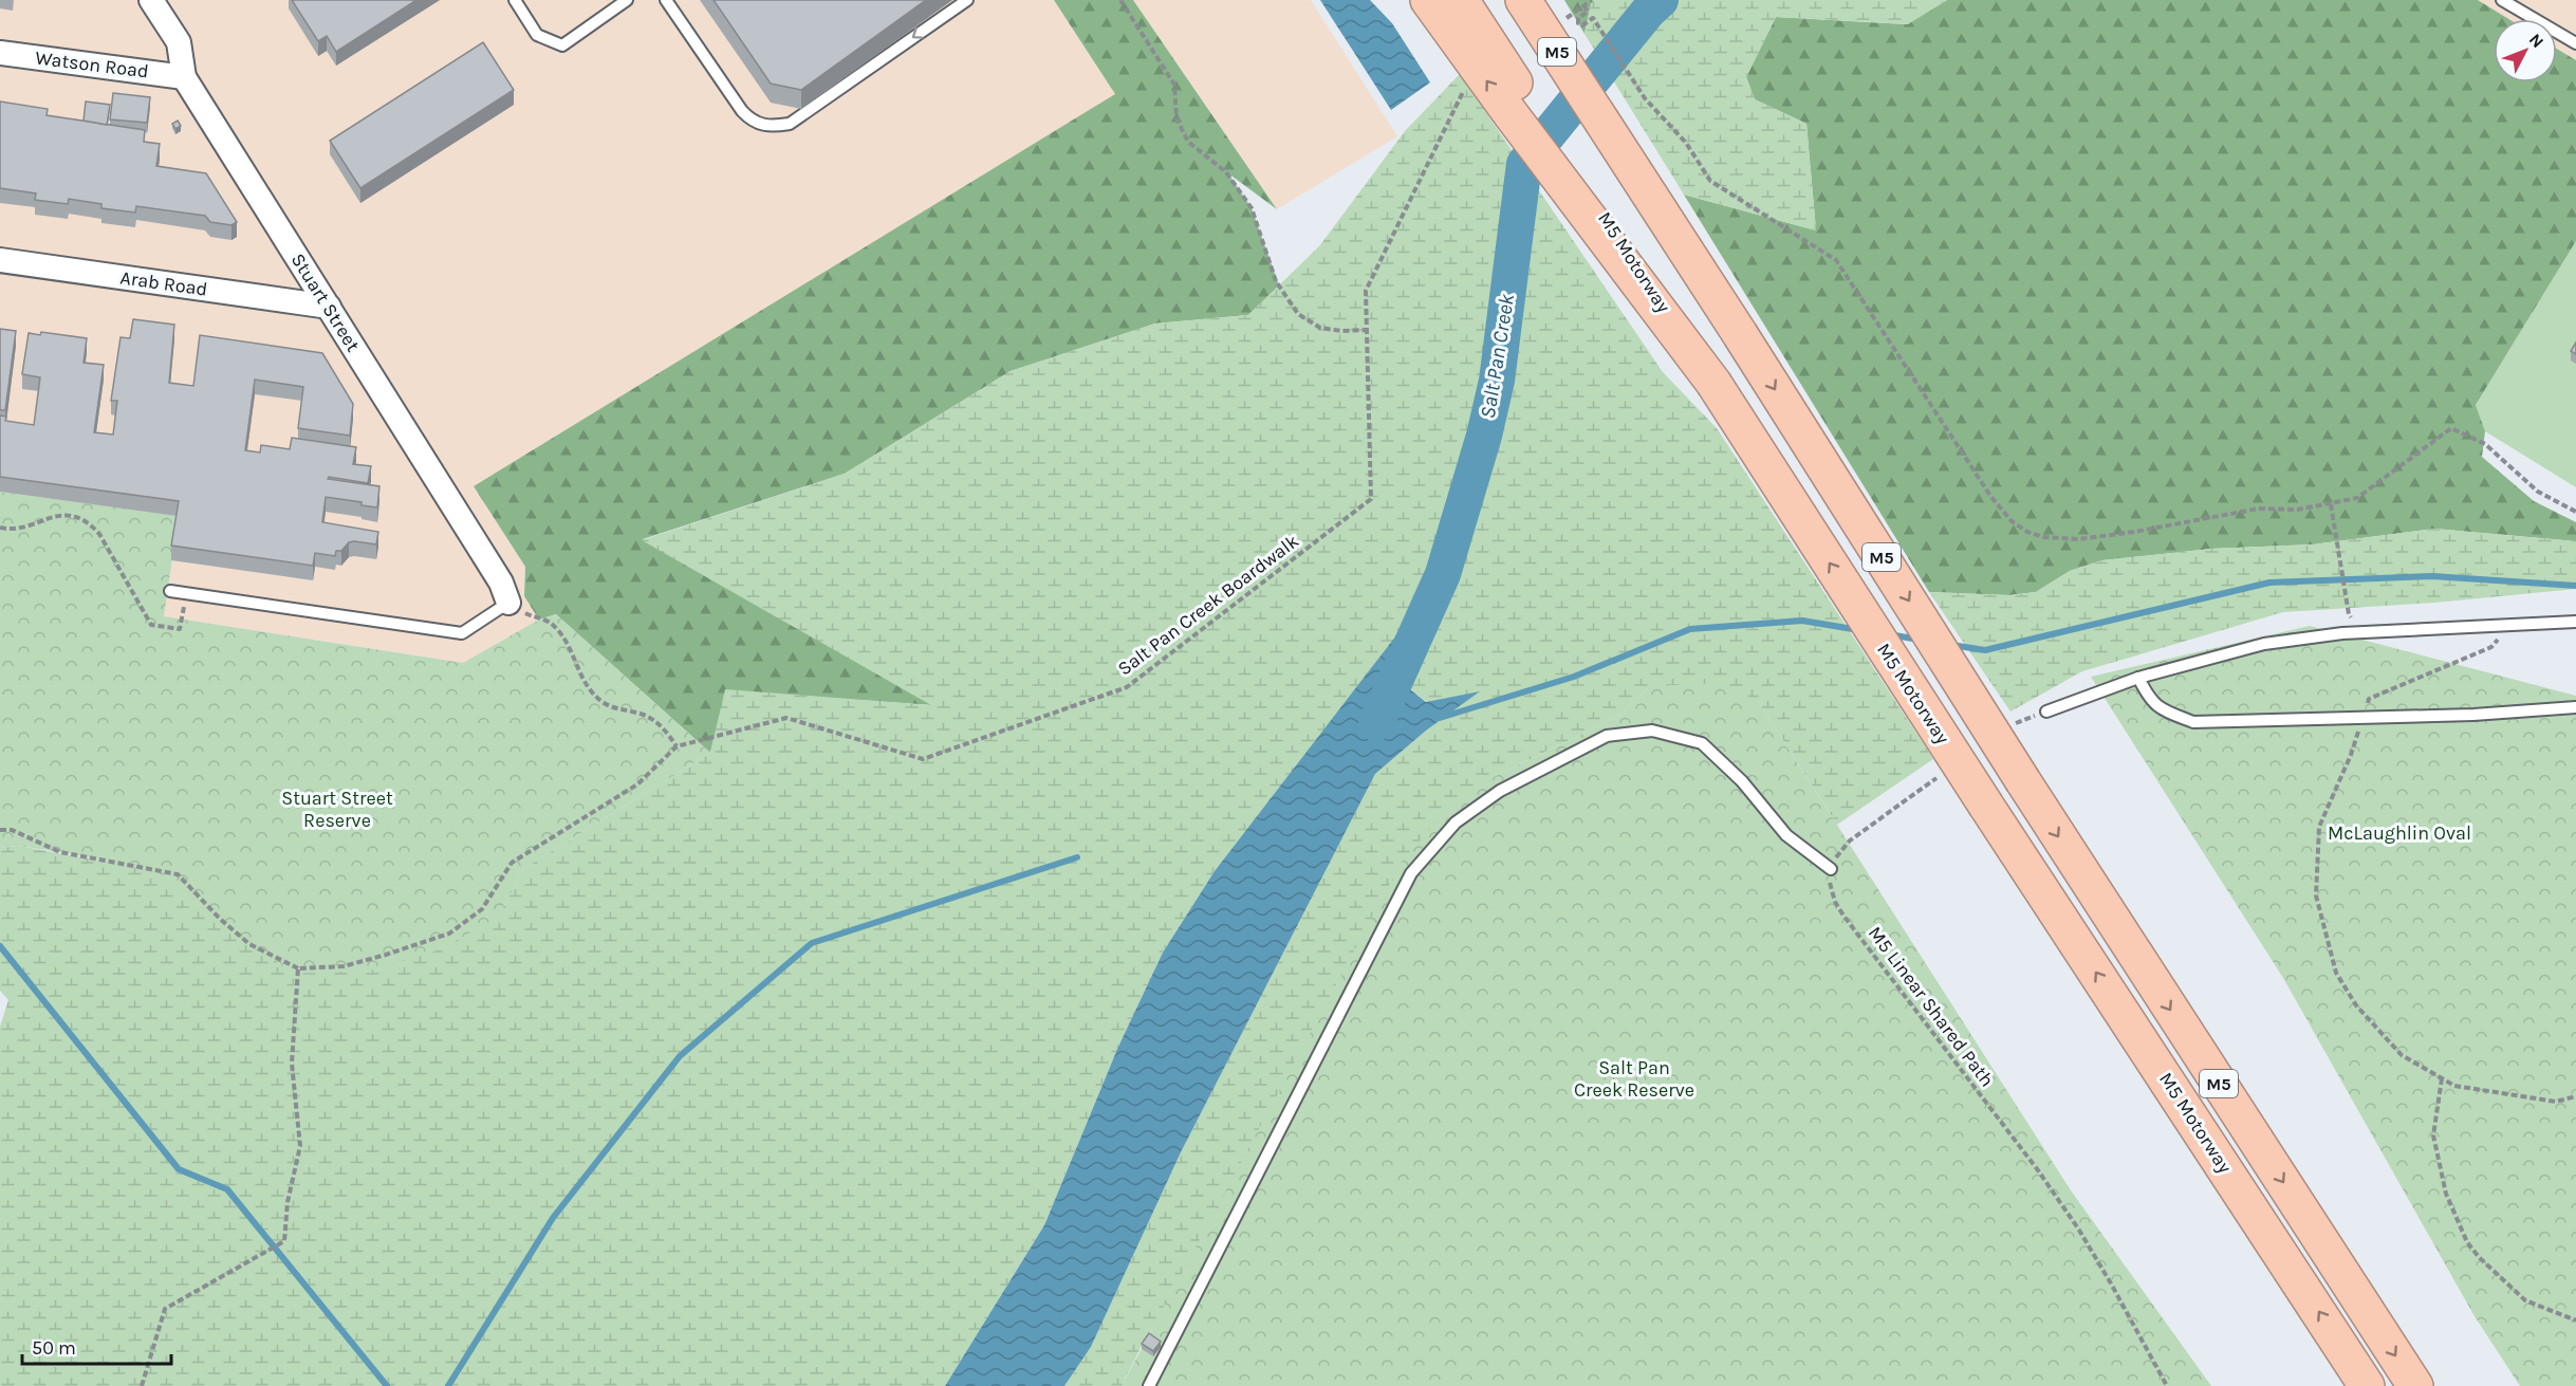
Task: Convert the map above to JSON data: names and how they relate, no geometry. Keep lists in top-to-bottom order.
{
  "streets": {
    "highway": ["M5", "M5 Motorway"],
    "street": ["Watson Road", "Arab Road", "Stuart Street"],
    "path": ["Salt Pan Creek Boardwalk", "M5 Linear Shared Path"]
  },
  "crossings": [
    ["Watson Road", "Stuart Street"],
    ["Arab Road", "Stuart Street"]
  ],
  "water": ["Salt Pan Creek"],
  "parks": ["Stuart Street Reserve", "McLaughlin Oval", "Salt Pan Creek Reserve"],
  "scale_bar": "50 m",
  "north": "top right"
}
